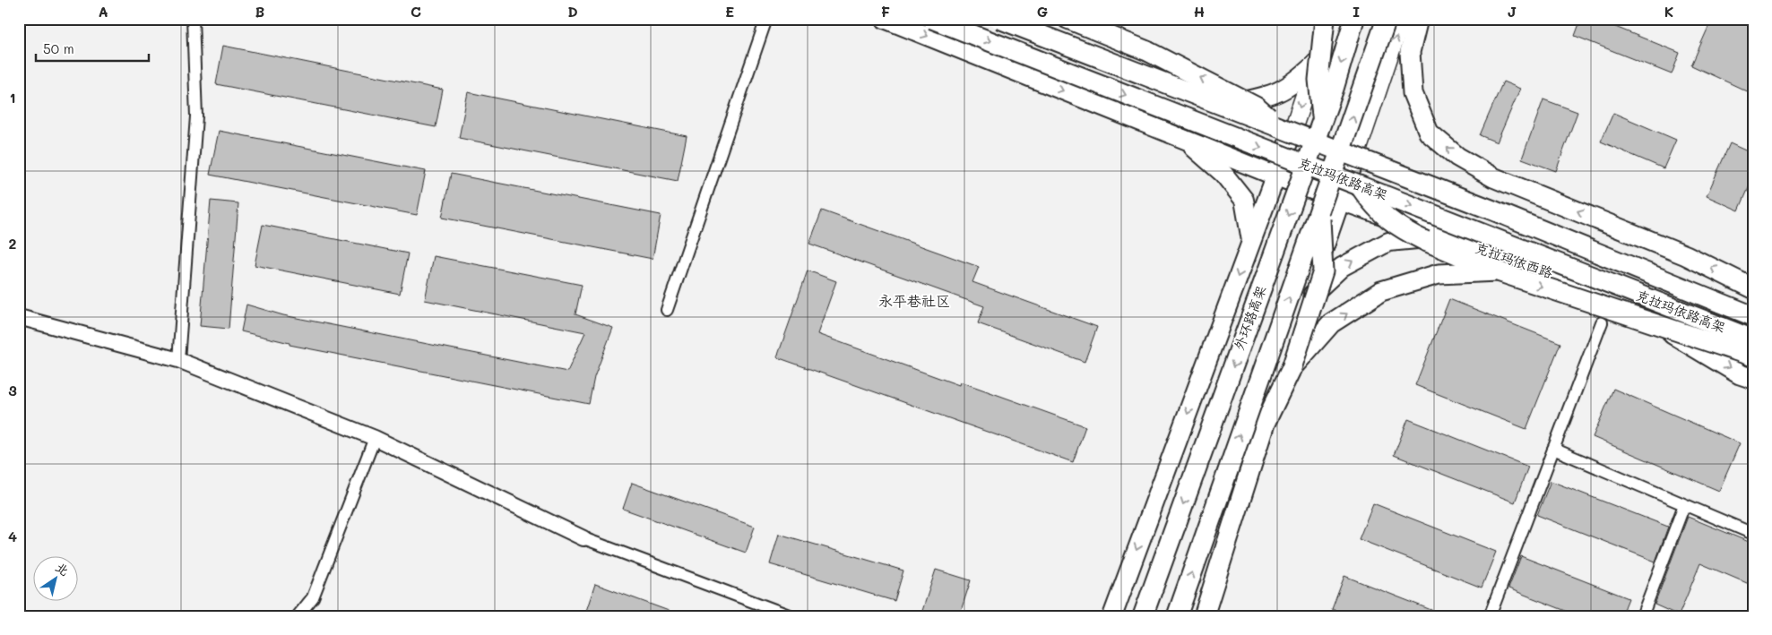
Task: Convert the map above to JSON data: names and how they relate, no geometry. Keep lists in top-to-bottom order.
{
  "streets": {
    "highway": ["克拉玛依路高架", "外环路高架"],
    "main road": ["克拉玛依西路"]
  },
  "districts": ["永平巷社区"],
  "scale_bar": "50 m",
  "north": "top right",
  "grid": {
    "columns": [
      "A",
      "B",
      "C",
      "D",
      "E",
      "F",
      "G",
      "H",
      "I",
      "J",
      "K"
    ],
    "rows": [
      "1",
      "2",
      "3",
      "4"
    ]
  }
}
